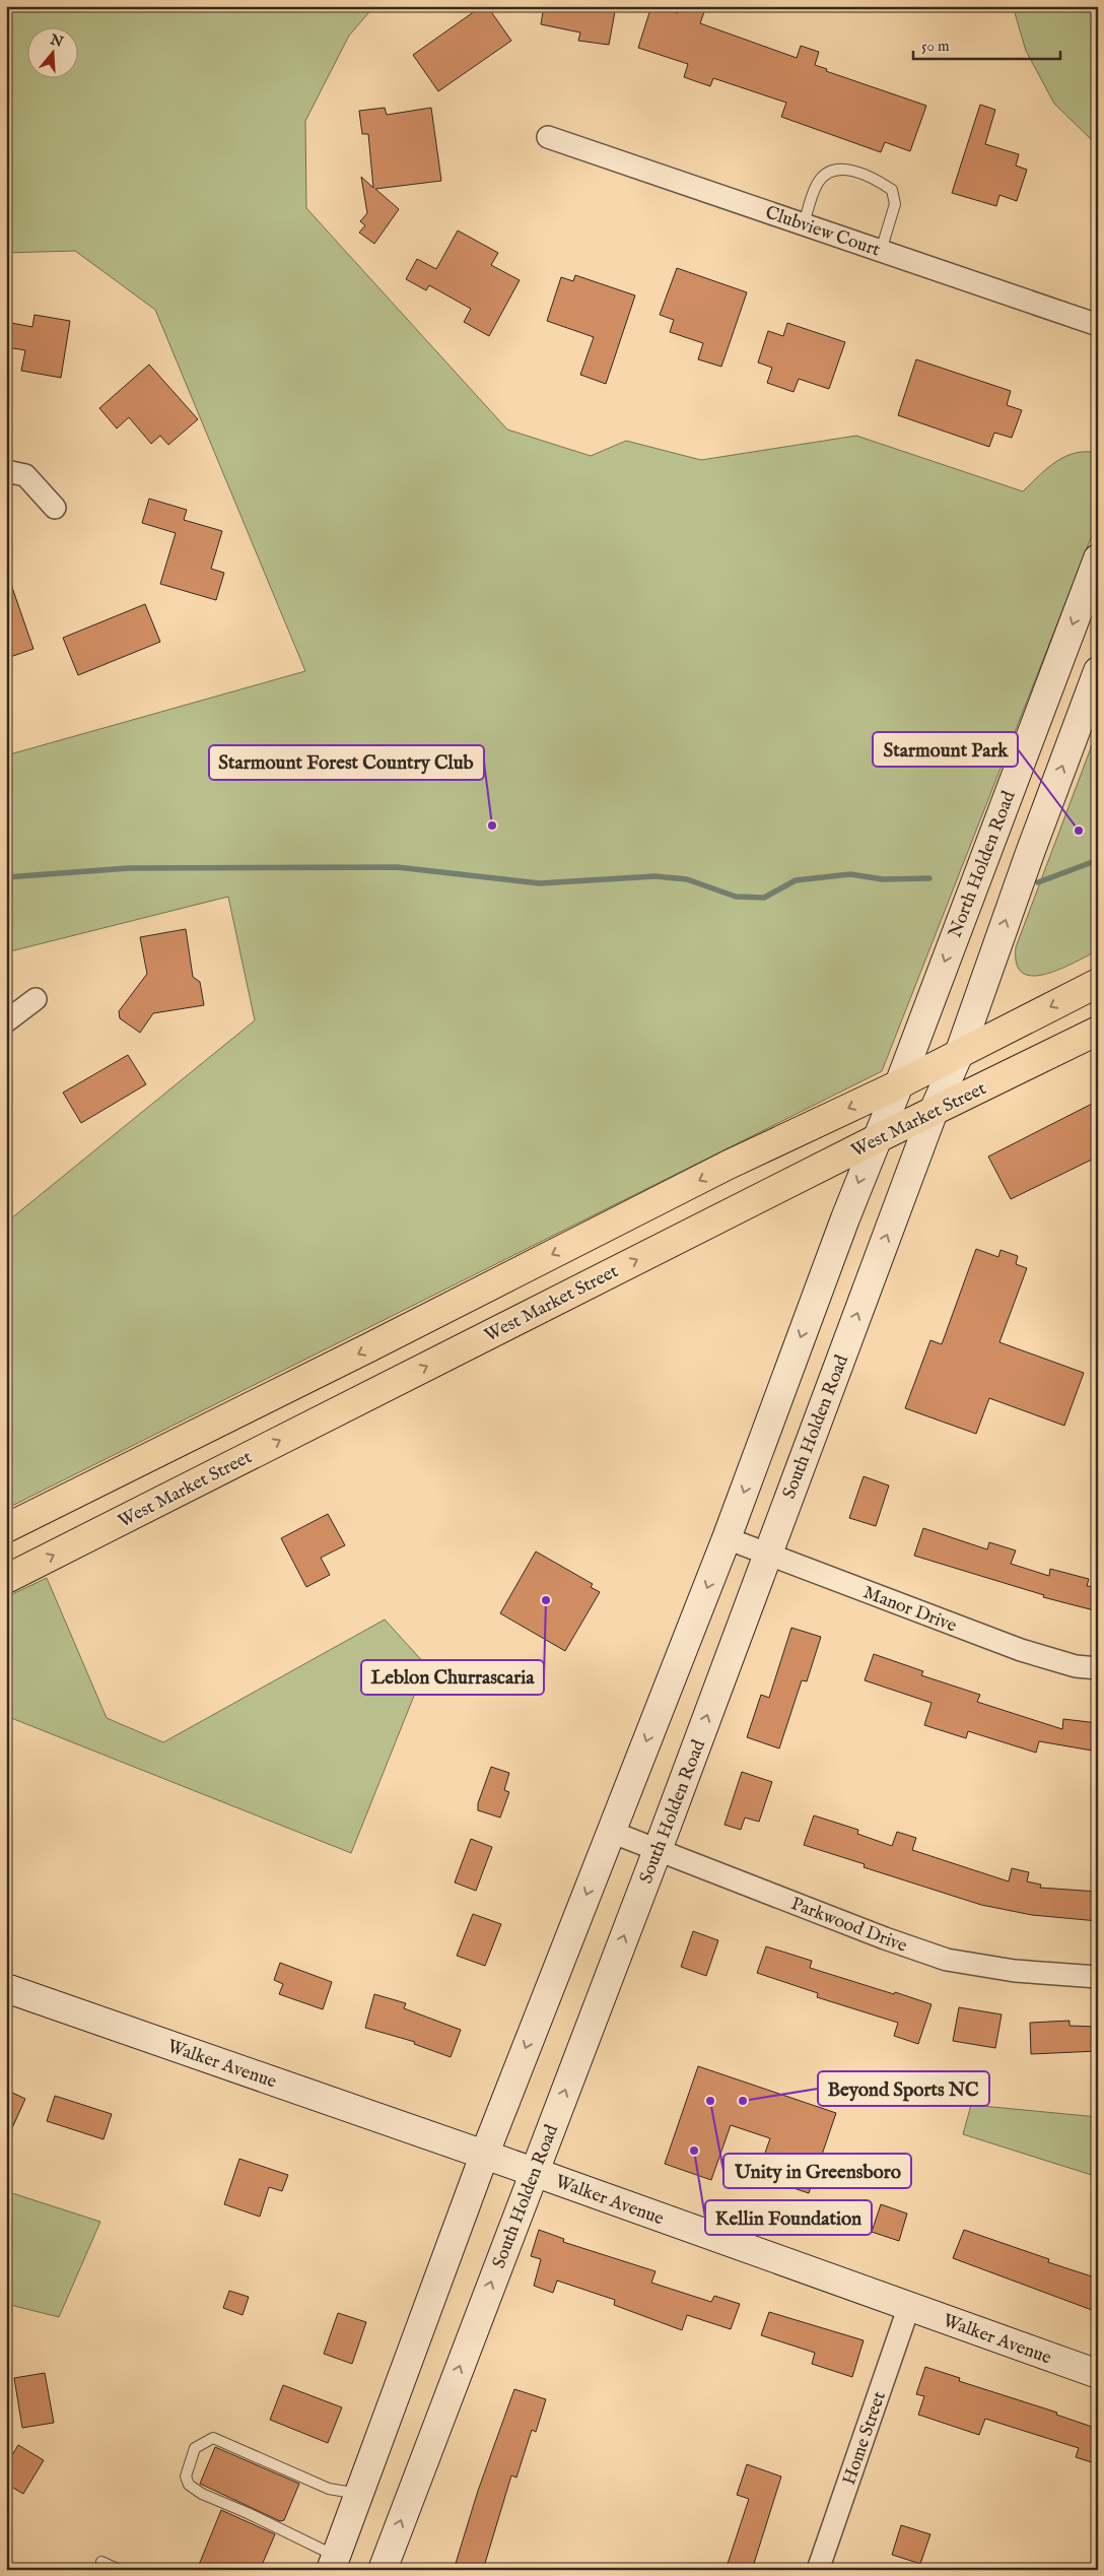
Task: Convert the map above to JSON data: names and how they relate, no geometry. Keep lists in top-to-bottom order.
{
  "streets": {
    "main road": [
      "North Holden Road",
      "West Market Street",
      "South Holden Road",
      "Walker Avenue"
    ],
    "street": [
      "Clubview Court",
      "Manor Drive",
      "Parkwood Drive",
      "Home Street"
    ]
  },
  "crossings": [
    ["West Market Street", "South Holden Road"],
    ["South Holden Road", "Manor Drive"],
    ["South Holden Road", "Parkwood Drive"],
    ["South Holden Road", "Walker Avenue"],
    ["Walker Avenue", "Home Street"]
  ],
  "places": [
    "Starmount Forest Country Club",
    "Starmount Park",
    "Leblon Churrascaria",
    "Unity in Greensboro",
    "Beyond Sports NC",
    "Kellin Foundation"
  ],
  "scale_bar": "50 m",
  "north": "top"
}
